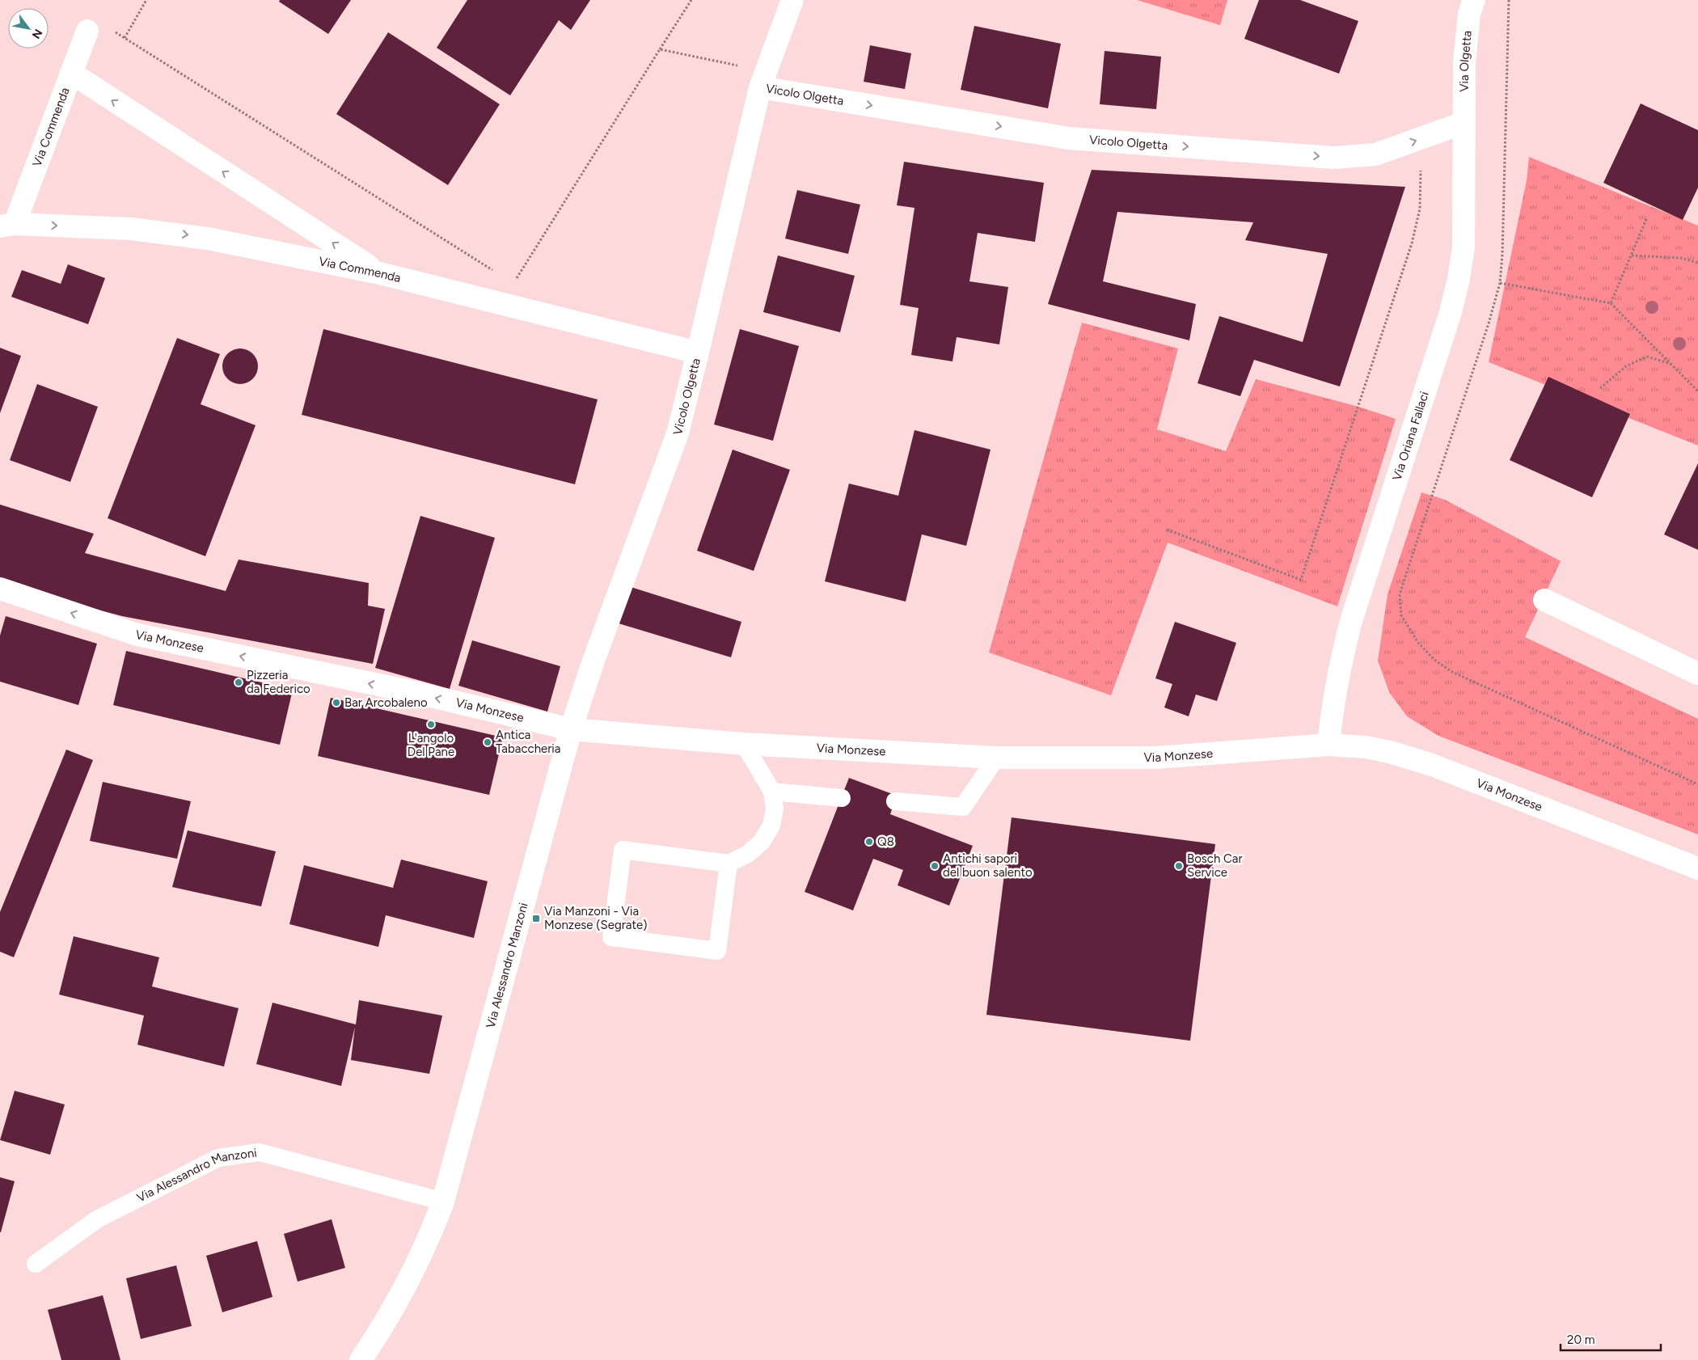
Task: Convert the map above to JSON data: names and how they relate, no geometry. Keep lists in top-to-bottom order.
{
  "streets": {
    "street": [
      "Via Olgetta",
      "Vicolo Olgetta",
      "Via Commenda",
      "Via Oriana Fallaci",
      "Via Monzese",
      "Via Alessandro Manzoni"
    ]
  },
  "crossings": [
    ["Via Olgetta", "Vicolo Olgetta"],
    ["Via Olgetta", "Via Oriana Fallaci"],
    ["Vicolo Olgetta", "Via Commenda"],
    ["Vicolo Olgetta", "Via Oriana Fallaci"],
    ["Vicolo Olgetta", "Via Monzese"],
    ["Vicolo Olgetta", "Via Alessandro Manzoni"],
    ["Via Oriana Fallaci", "Via Monzese"],
    ["Via Monzese", "Via Alessandro Manzoni"]
  ],
  "one_way": ["Vicolo Olgetta"],
  "places": {
    "other": [
      "Pizzeria da Federico",
      "Bar Arcobaleno",
      "L'angolo Del Pane",
      "Antica Tabaccheria",
      "Q8",
      "Antichi sapori del buon salento",
      "Bosch Car Service"
    ],
    "transit": ["Via Manzoni - Via Monzese (Segrate)"]
  },
  "scale_bar": "20 m",
  "north": "bottom right"
}
